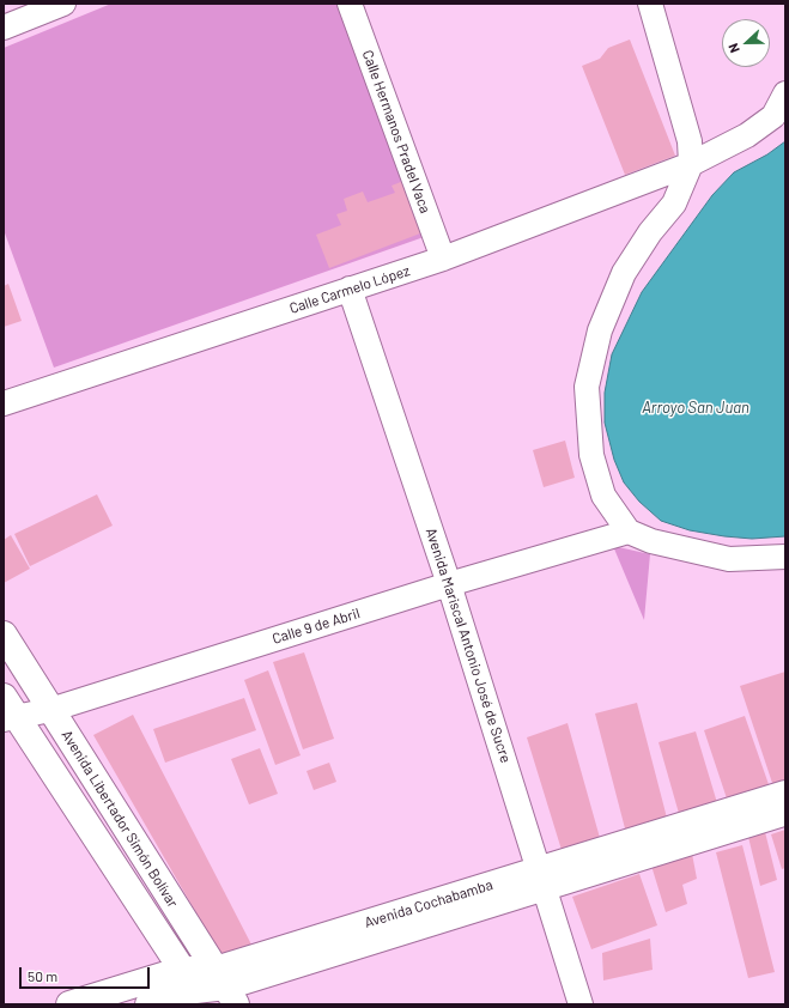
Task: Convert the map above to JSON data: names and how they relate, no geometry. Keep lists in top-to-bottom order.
{
  "streets": {
    "main road": ["Avenida Libertador Simón Bolívar", "Avenida Cochabamba"],
    "street": [
      "Calle Hermanos Pradel Vaca",
      "Calle Carmelo López",
      "Calle 9 de Abril",
      "Avenida Mariscal Antonio José de Sucre"
    ]
  },
  "crossings": [
    ["Calle Hermanos Pradel Vaca", "Calle Carmelo López"],
    ["Calle Carmelo López", "Avenida Mariscal Antonio José de Sucre"],
    ["Calle 9 de Abril", "Avenida Mariscal Antonio José de Sucre"],
    ["Calle 9 de Abril", "Avenida Libertador Simón Bolívar"],
    ["Avenida Mariscal Antonio José de Sucre", "Avenida Cochabamba"],
    ["Avenida Libertador Simón Bolívar", "Avenida Cochabamba"]
  ],
  "water": ["Arroyo San Juan"],
  "scale_bar": "50 m",
  "north": "left"
}
